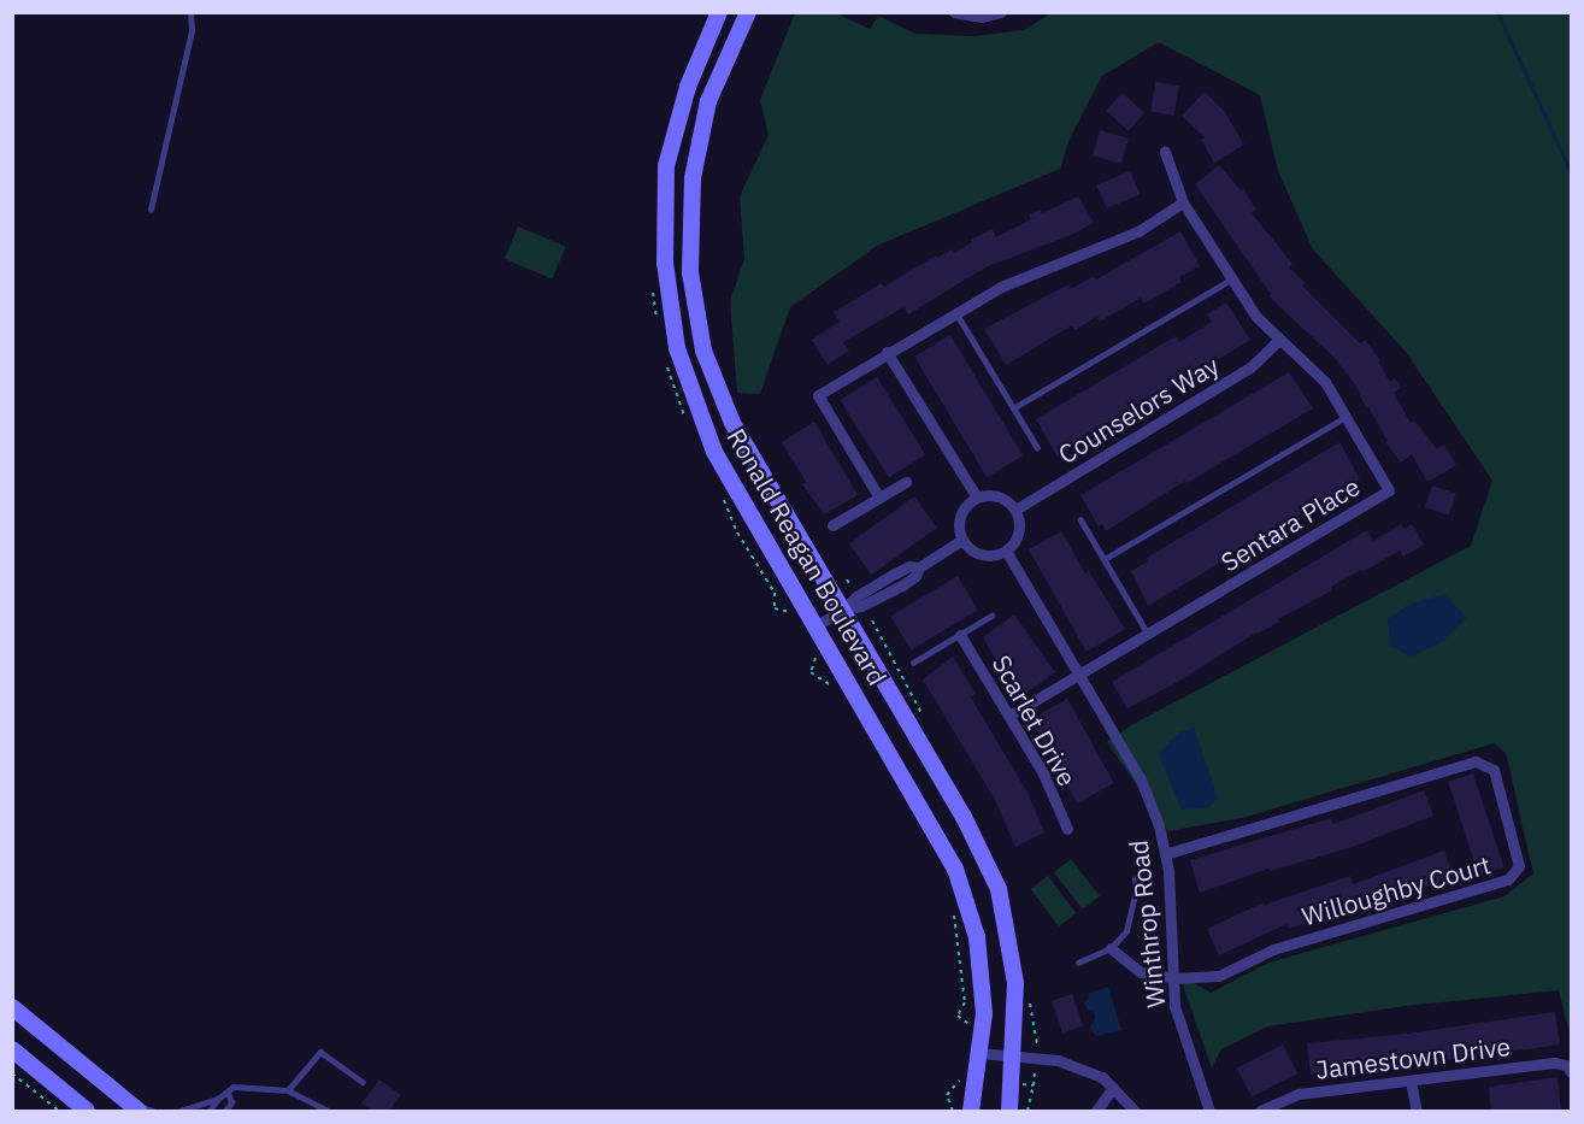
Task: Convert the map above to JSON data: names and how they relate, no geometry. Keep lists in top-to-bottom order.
{
  "streets": {
    "main road": ["Ronald Reagan Boulevard"],
    "street": [
      "Counselors Way",
      "Sentara Place",
      "Scarlet Drive",
      "Willoughby Court",
      "Winthrop Road",
      "Jamestown Drive"
    ]
  },
  "crossings": [
    ["Counselors Way", "Sentara Place"],
    ["Counselors Way", "Winthrop Road"],
    ["Sentara Place", "Scarlet Drive"],
    ["Sentara Place", "Winthrop Road"],
    ["Willoughby Court", "Winthrop Road"]
  ]
}
